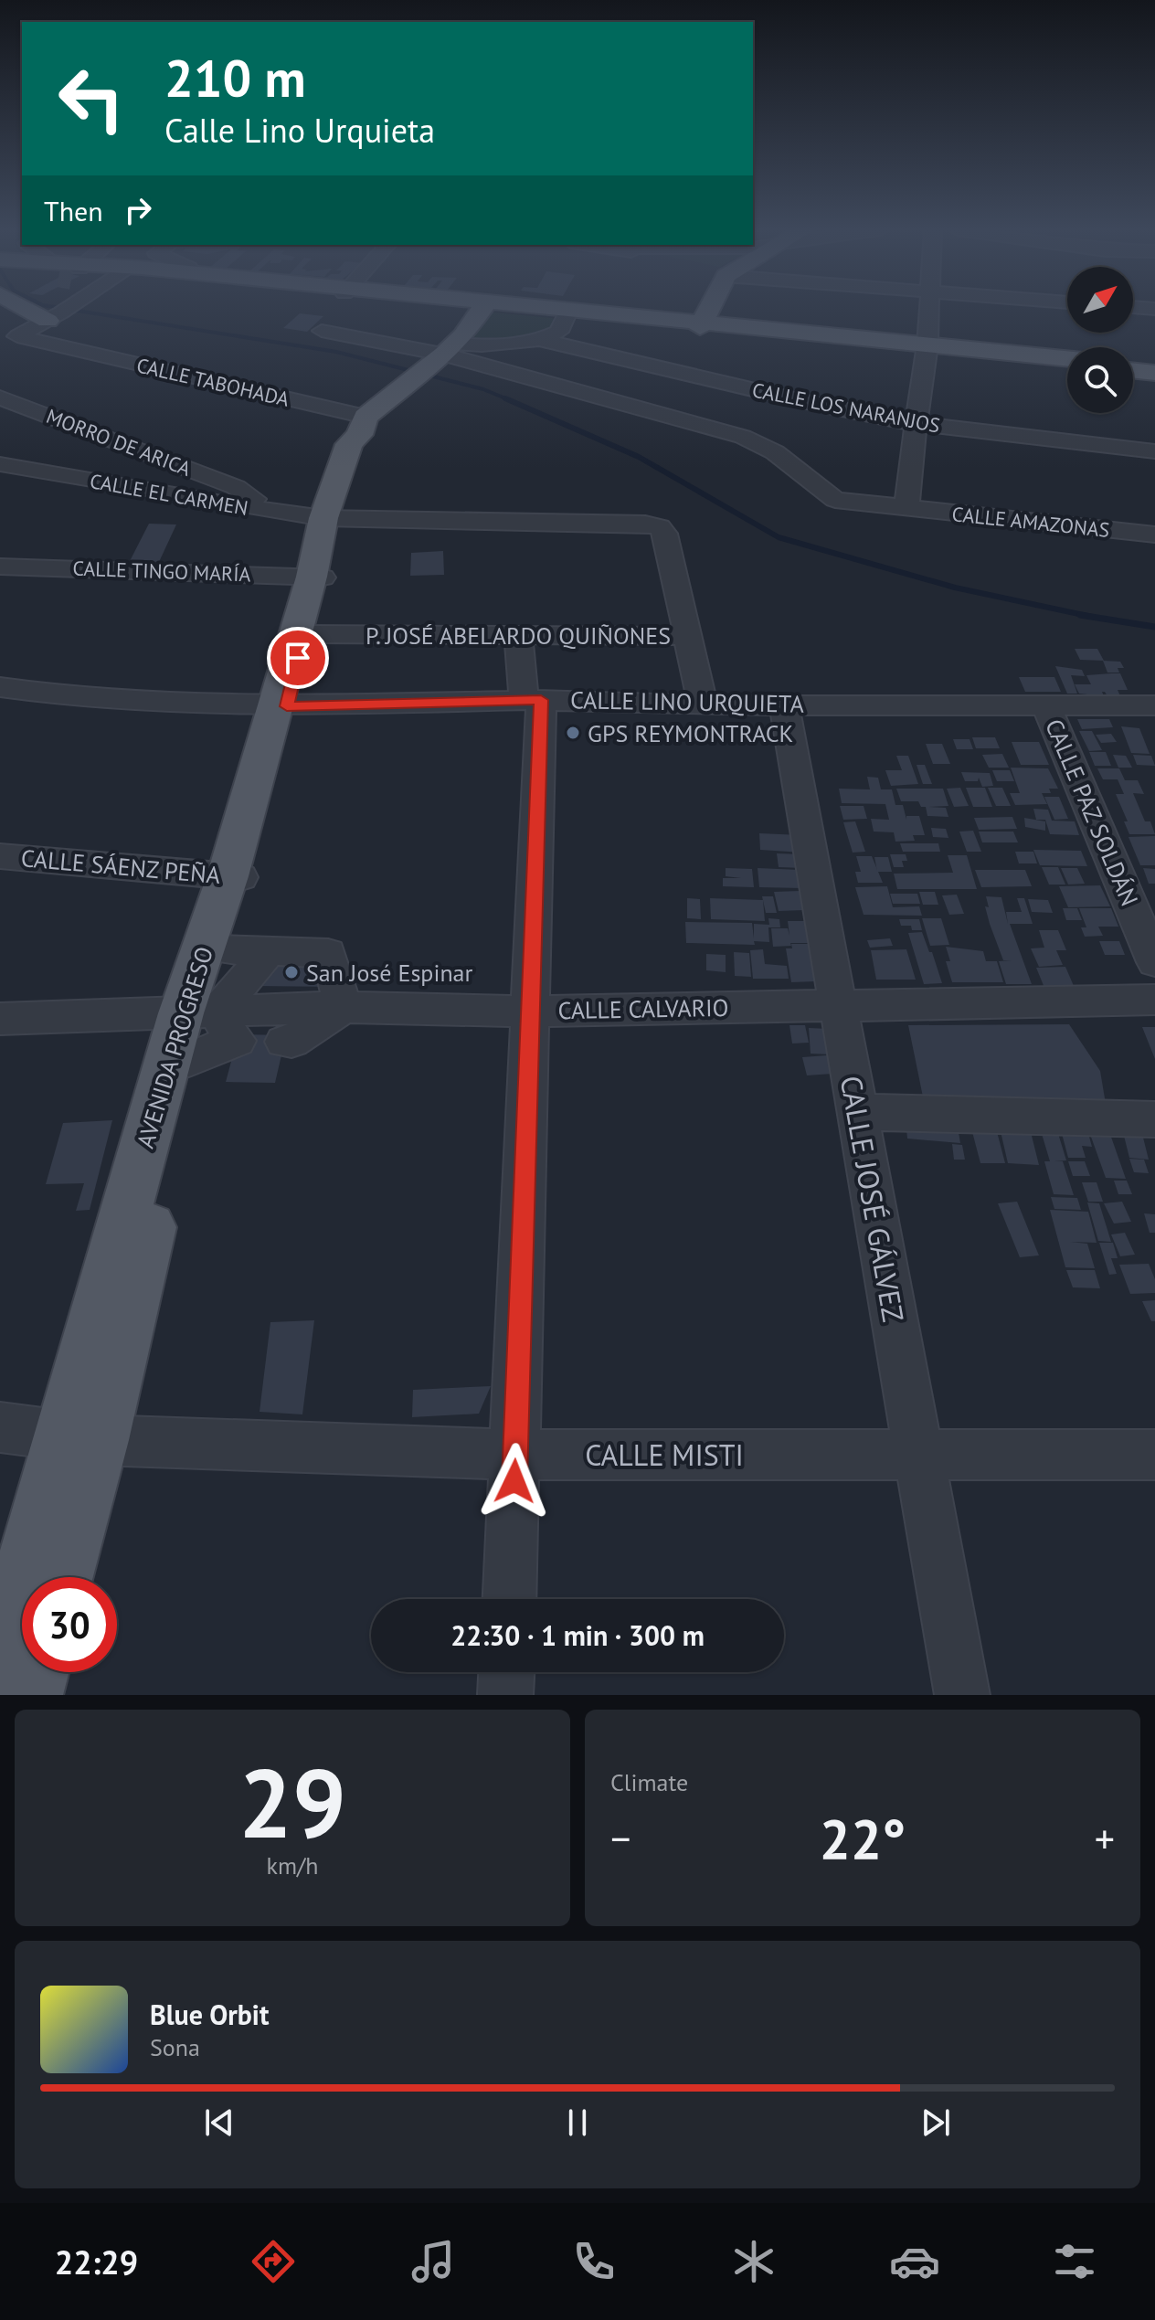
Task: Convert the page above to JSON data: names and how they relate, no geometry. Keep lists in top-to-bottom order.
{
  "streets": {
    "main road": ["AVENIDA PROGRESO"],
    "street": [
      "CALLE TABOHADA",
      "CALLE LOS NARANJOS",
      "MORRO DE ARICA",
      "CALLE EL CARMEN",
      "CALLE AMAZONAS",
      "CALLE TINGO MARÍA",
      "P. JOSÉ ABELARDO QUIÑONES",
      "CALLE LINO URQUIETA",
      "CALLE PAZ SOLDÁN",
      "CALLE SÁENZ PEÑA",
      "CALLE CALVARIO",
      "CALLE JOSÉ GÁLVEZ",
      "CALLE MISTI"
    ]
  },
  "crossings": [
    ["CALLE TABOHADA", "AVENIDA PROGRESO"],
    ["MORRO DE ARICA", "CALLE EL CARMEN"],
    ["CALLE EL CARMEN", "P. JOSÉ ABELARDO QUIÑONES"],
    ["CALLE EL CARMEN", "AVENIDA PROGRESO"],
    ["CALLE TINGO MARÍA", "AVENIDA PROGRESO"],
    ["P. JOSÉ ABELARDO QUIÑONES", "AVENIDA PROGRESO"],
    ["CALLE LINO URQUIETA", "CALLE PAZ SOLDÁN"],
    ["CALLE LINO URQUIETA", "AVENIDA PROGRESO"],
    ["CALLE LINO URQUIETA", "CALLE JOSÉ GÁLVEZ"],
    ["CALLE SÁENZ PEÑA", "AVENIDA PROGRESO"],
    ["CALLE CALVARIO", "AVENIDA PROGRESO"],
    ["CALLE CALVARIO", "CALLE JOSÉ GÁLVEZ"],
    ["AVENIDA PROGRESO", "CALLE MISTI"],
    ["CALLE JOSÉ GÁLVEZ", "CALLE MISTI"]
  ],
  "places": ["GPS REYMONTRACK", "San José Espinar"],
  "north": "top right",
  "page": {
    "turn": ["210 m", "Calle Lino Urquieta"],
    "then": "Then",
    "limit": "30",
    "trip": "22:30 · 1 min · 300 m",
    "tile": [
      ["29", "km/h"],
      "Climate"
    ],
    "heat": ["−", "22°", "+"],
    "song": ["Blue Orbit", "Sona"],
    "tabs": "22:29"
  }
}
